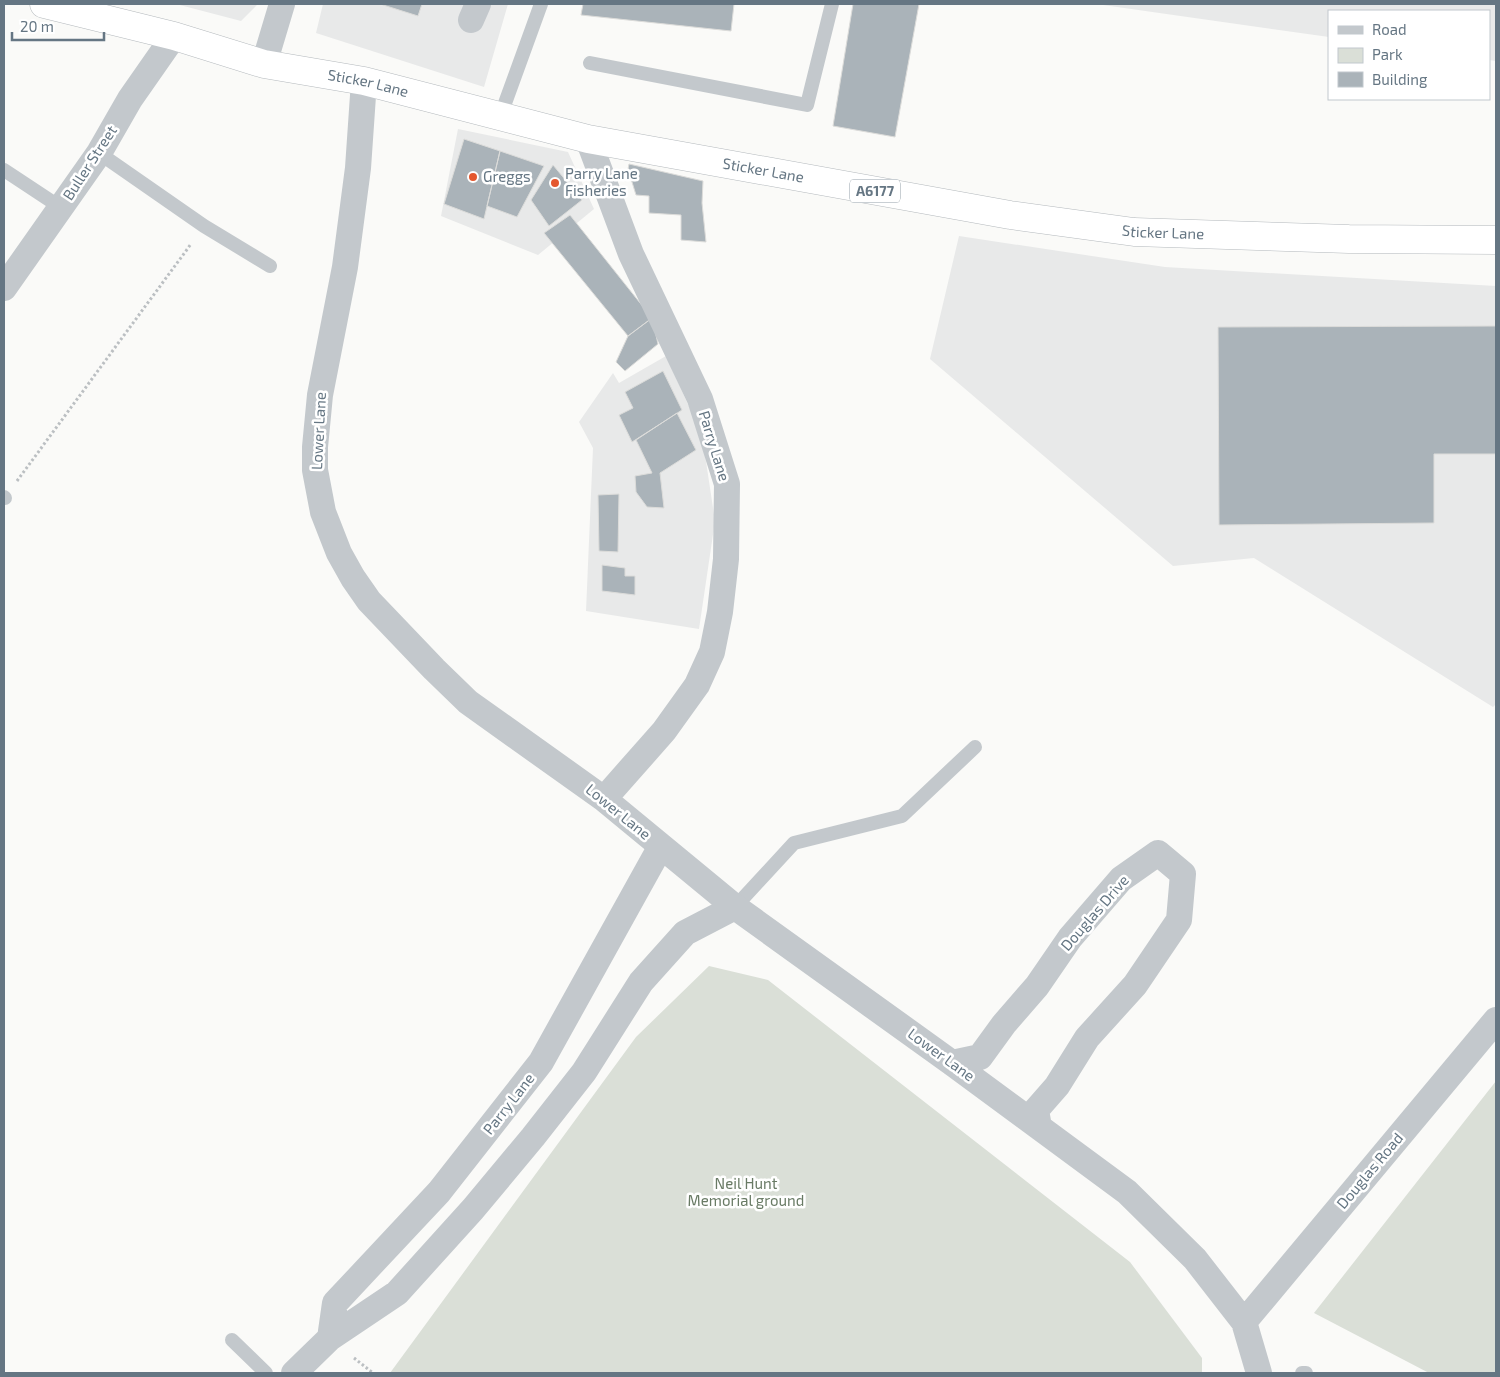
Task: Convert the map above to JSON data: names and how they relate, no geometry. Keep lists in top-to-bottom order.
{
  "streets": {
    "highway": ["Sticker Lane", "A6177"],
    "street": [
      "Buller Street",
      "Lower Lane",
      "Parry Lane",
      "Douglas Drive",
      "Douglas Road"
    ]
  },
  "crossings": [
    ["Sticker Lane", "Buller Street"],
    ["Sticker Lane", "Lower Lane"],
    ["Sticker Lane", "Parry Lane"],
    ["Lower Lane", "Parry Lane"],
    ["Lower Lane", "Douglas Drive"],
    ["Lower Lane", "Douglas Road"]
  ],
  "parks": ["Neil Hunt Memorial ground"],
  "places": ["Greggs", "Parry Lane Fisheries"],
  "legend": ["Road", "Park", "Building"],
  "scale_bar": "20 m"
}
